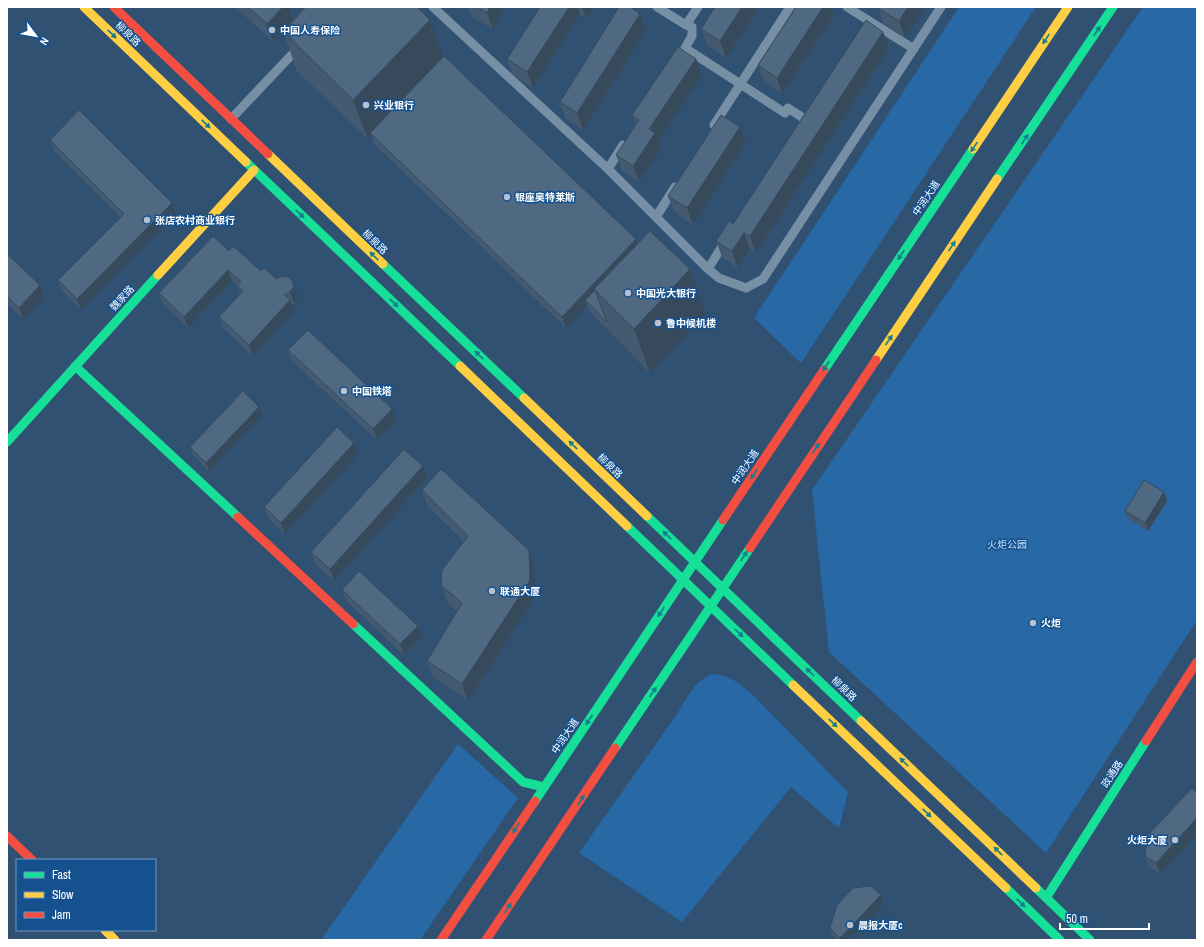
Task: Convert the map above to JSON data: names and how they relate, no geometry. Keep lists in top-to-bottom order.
{
  "streets": {
    "main road": [
      "柳泉路",
      "中润大道",
      "魏家路",
      "政通路"
    ]
  },
  "crossings": [
    ["柳泉路", "中润大道"],
    ["柳泉路", "魏家路"],
    ["柳泉路", "政通路"]
  ],
  "parks": ["火炬公园"],
  "places": [
    "中国人寿保险",
    "兴业银行",
    "银座奥特莱斯",
    "张店农村商业银行",
    "中国光大银行",
    "鲁中候机楼",
    "中国铁塔",
    "联通大厦",
    "火炬",
    "火炬大厦",
    "晨报大厦c"
  ],
  "legend": ["Fast", "Slow", "Jam"],
  "scale_bar": "50 m",
  "north": "bottom right"
}
